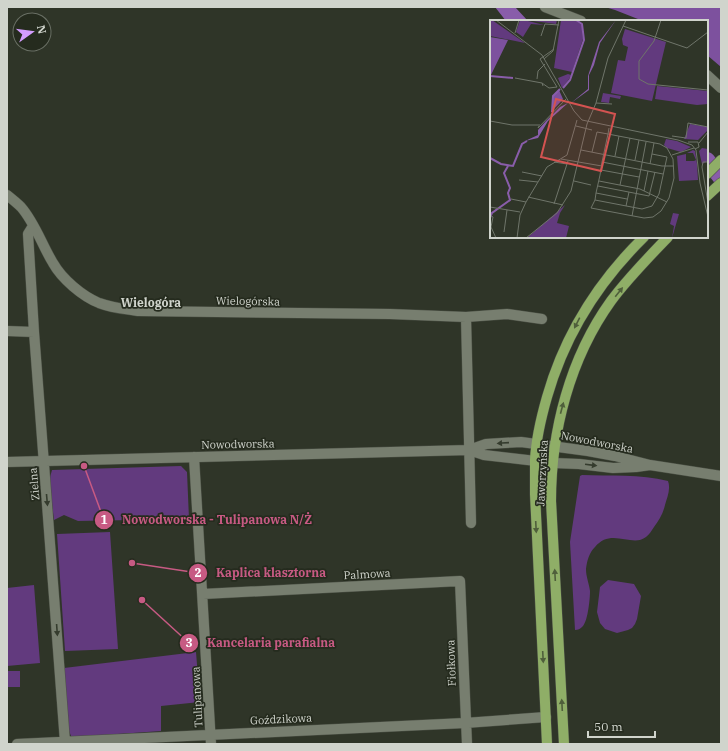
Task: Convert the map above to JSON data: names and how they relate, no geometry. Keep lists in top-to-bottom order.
{
  "streets": {
    "main road": ["Jaworzyńska"],
    "street": [
      "Wielogórska",
      "Nowodworska",
      "Zielna",
      "Palmowa",
      "Fiołkowa",
      "Tulipanowa",
      "Goździkowa"
    ]
  },
  "crossings": [
    ["Wielogórska", "Zielna"],
    ["Nowodworska", "Jaworzyńska"],
    ["Nowodworska", "Zielna"],
    ["Nowodworska", "Tulipanowa"],
    ["Jaworzyńska", "Goździkowa"],
    ["Zielna", "Goździkowa"],
    ["Palmowa", "Fiołkowa"],
    ["Palmowa", "Tulipanowa"],
    ["Fiołkowa", "Goździkowa"],
    ["Tulipanowa", "Goździkowa"]
  ],
  "one_way": ["Zielna"],
  "districts": ["Wielogóra"],
  "places": ["Nowodworska - Tulipanowa N/Ż", "Kaplica klasztorna", "Kancelaria parafialna"],
  "scale_bar": "50 m",
  "north": "right"
}
